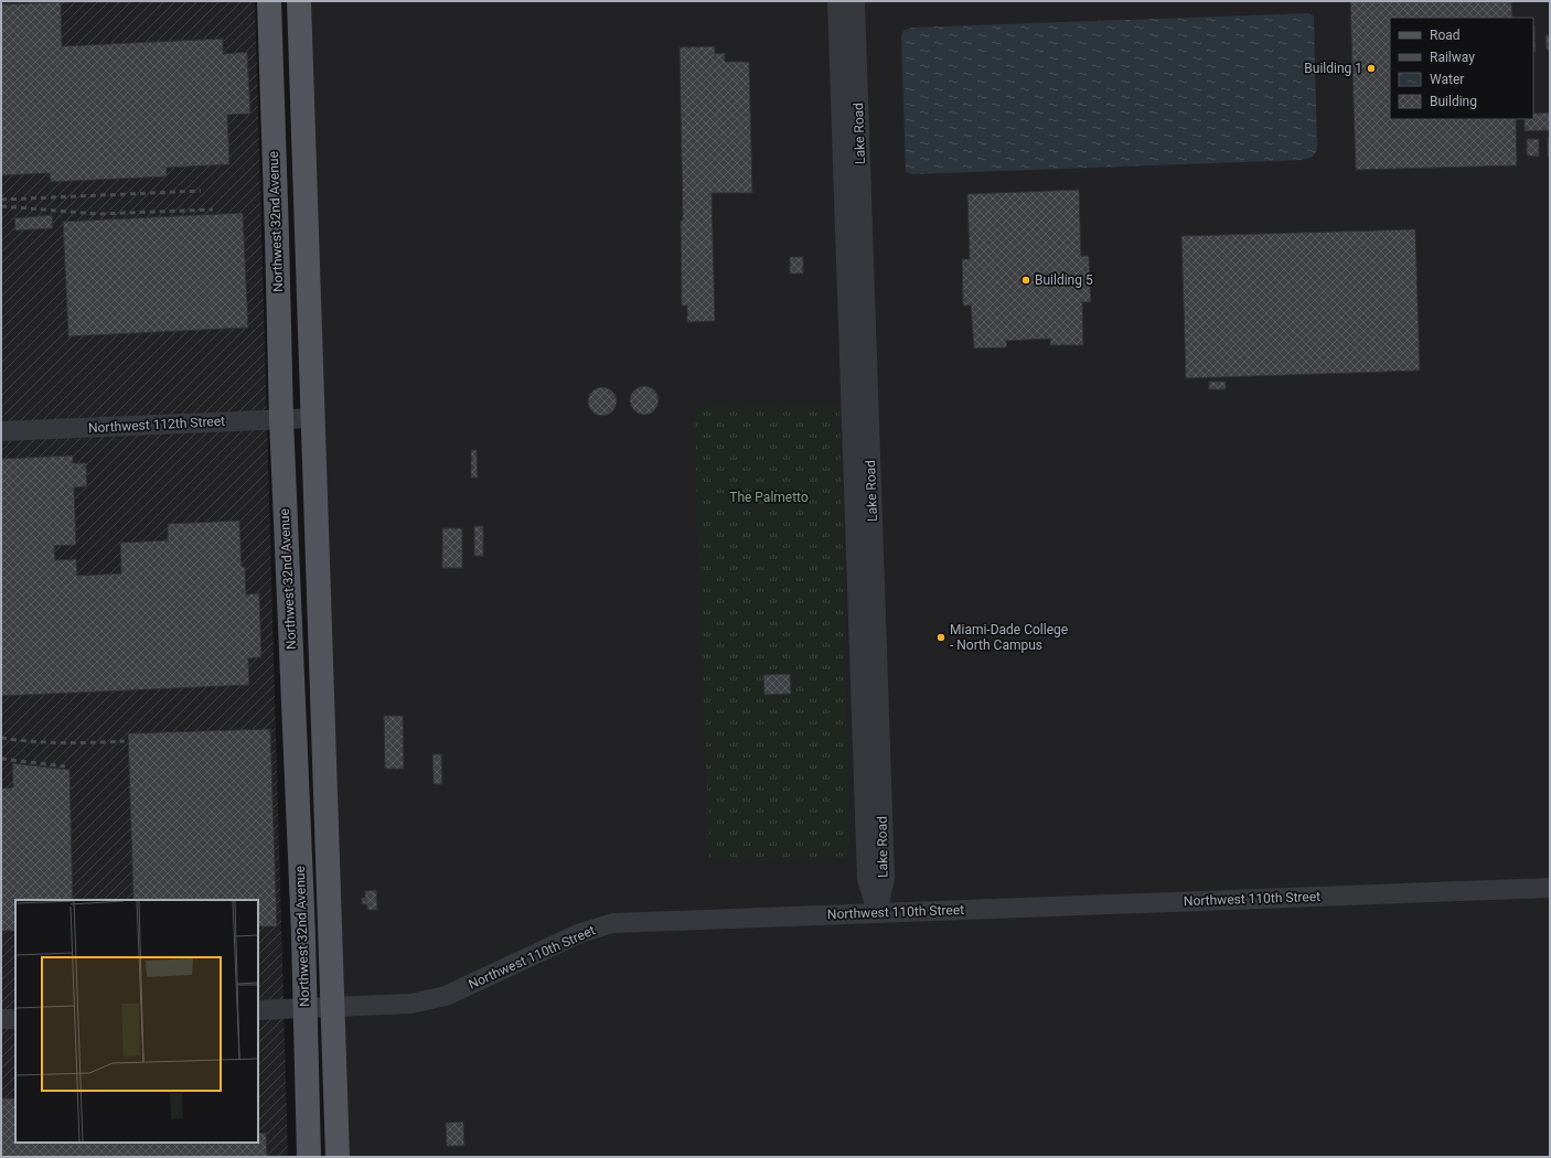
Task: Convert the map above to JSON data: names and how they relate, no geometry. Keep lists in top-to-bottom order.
{
  "streets": {
    "main road": ["Northwest 32nd Avenue"],
    "street": ["Lake Road", "Northwest 112th Street", "Northwest 110th Street"]
  },
  "crossings": [
    ["Lake Road", "Northwest 110th Street"],
    ["Northwest 32nd Avenue", "Northwest 112th Street"],
    ["Northwest 32nd Avenue", "Northwest 110th Street"]
  ],
  "parks": ["The Palmetto"],
  "places": ["Building 1", "Building 5", "Miami-Dade College - North Campus"],
  "legend": [
    "Road",
    "Railway",
    "Water",
    "Building"
  ]
}
